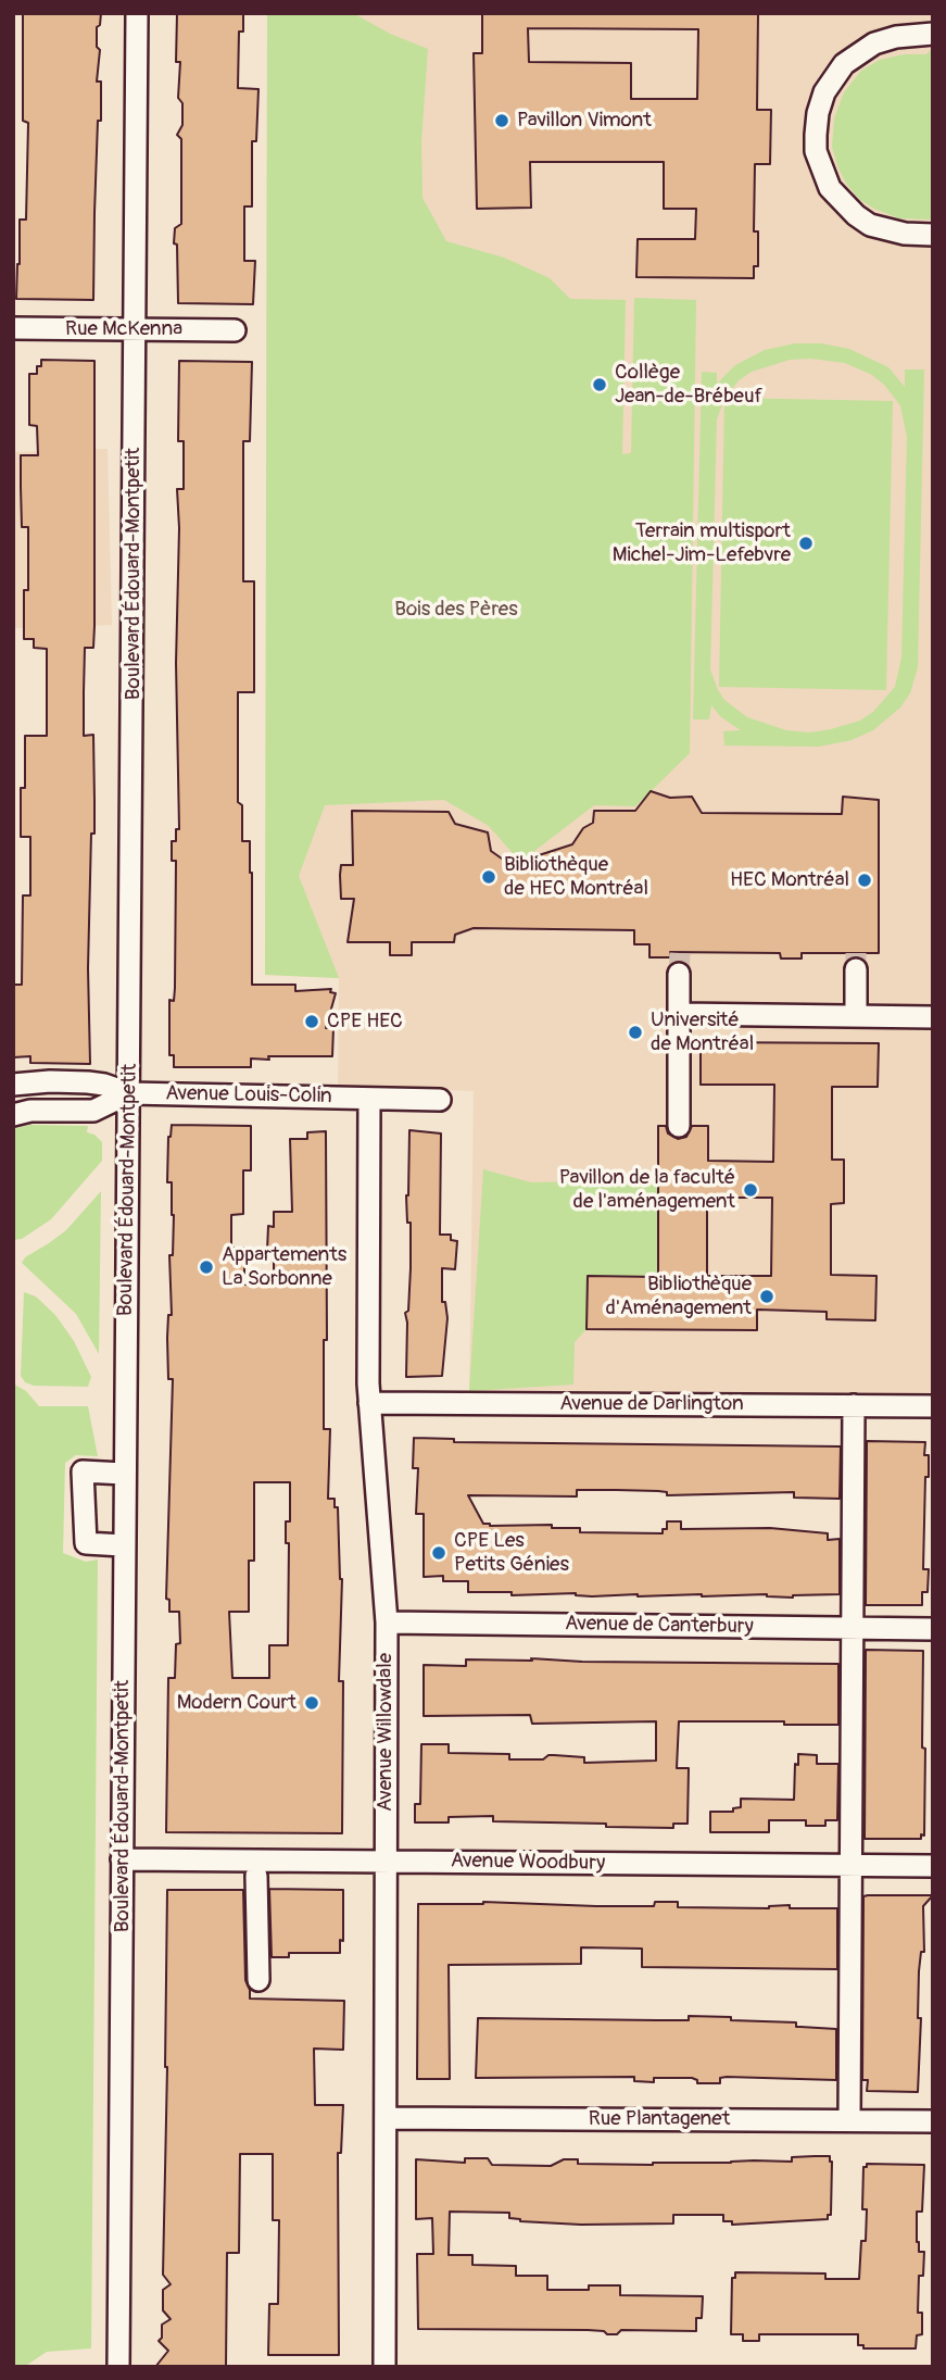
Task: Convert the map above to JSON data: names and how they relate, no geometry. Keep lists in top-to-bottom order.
{
  "streets": {
    "street": [
      "Rue McKenna",
      "Boulevard Édouard-Montpetit",
      "Avenue Louis-Colin",
      "Avenue de Darlington",
      "Avenue de Canterbury",
      "Avenue Willowdale",
      "Avenue Woodbury",
      "Rue Plantagenet"
    ]
  },
  "crossings": [
    ["Rue McKenna", "Boulevard Édouard-Montpetit"],
    ["Boulevard Édouard-Montpetit", "Avenue Louis-Colin"],
    ["Boulevard Édouard-Montpetit", "Avenue Woodbury"],
    ["Avenue Louis-Colin", "Avenue Willowdale"],
    ["Avenue de Darlington", "Avenue Willowdale"],
    ["Avenue de Canterbury", "Avenue Willowdale"],
    ["Avenue Willowdale", "Avenue Woodbury"],
    ["Avenue Willowdale", "Rue Plantagenet"]
  ],
  "parks": ["Bois des Pères"],
  "places": [
    "Pavillon Vimont",
    "Collège Jean-de-Brébeuf",
    "Terrain multisport Michel-Jim-Lefebvre",
    "Bibliothèque de HEC Montréal",
    "HEC Montréal",
    "CPE HEC",
    "Université de Montréal",
    "Pavillon de la faculté de l'aménagement",
    "Appartements La Sorbonne",
    "Bibliothèque d'Aménagement",
    "CPE Les Petits Génies",
    "Modern Court"
  ]
}
